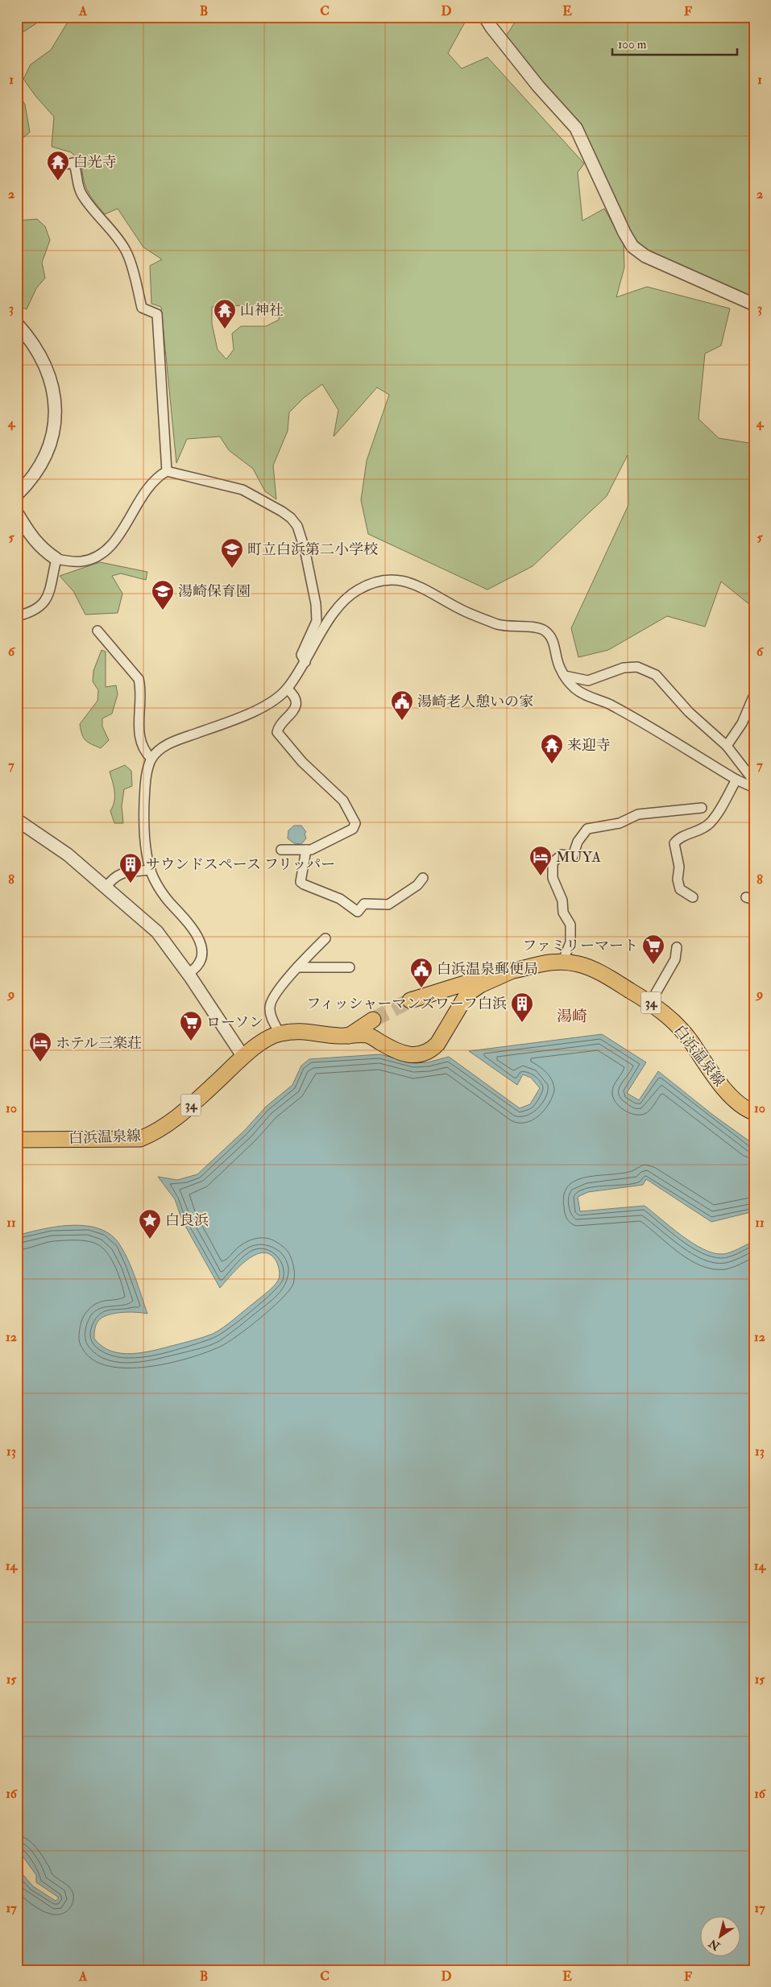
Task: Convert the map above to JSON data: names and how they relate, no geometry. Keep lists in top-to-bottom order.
{
  "streets": {
    "main road": ["34", "白浜温泉線"]
  },
  "districts": ["湯崎"],
  "places": {
    "temple": ["白光寺", "山神社", "来迎寺"],
    "school or university": ["町立白浜第二小学校", "湯崎保育園"],
    "public building": ["湯崎老人憩いの家", "白浜温泉郵便局"],
    "hotel": ["MUYA", "ホテル三楽荘"],
    "building": ["サウンドスペース フリッパー", "フィッシャーマンズワーフ白浜"],
    "supermarket": ["ファミリーマート", "ローソン"],
    "place": ["白良浜"]
  },
  "scale_bar": "100 m",
  "north": "bottom left",
  "grid": {
    "columns": [
      "A",
      "B",
      "C",
      "D",
      "E",
      "F"
    ],
    "rows": [
      "1",
      "2",
      "3",
      "4",
      "5",
      "6",
      "7",
      "8",
      "9",
      "10",
      "11",
      "12",
      "13",
      "14",
      "15",
      "16",
      "17"
    ]
  }
}
